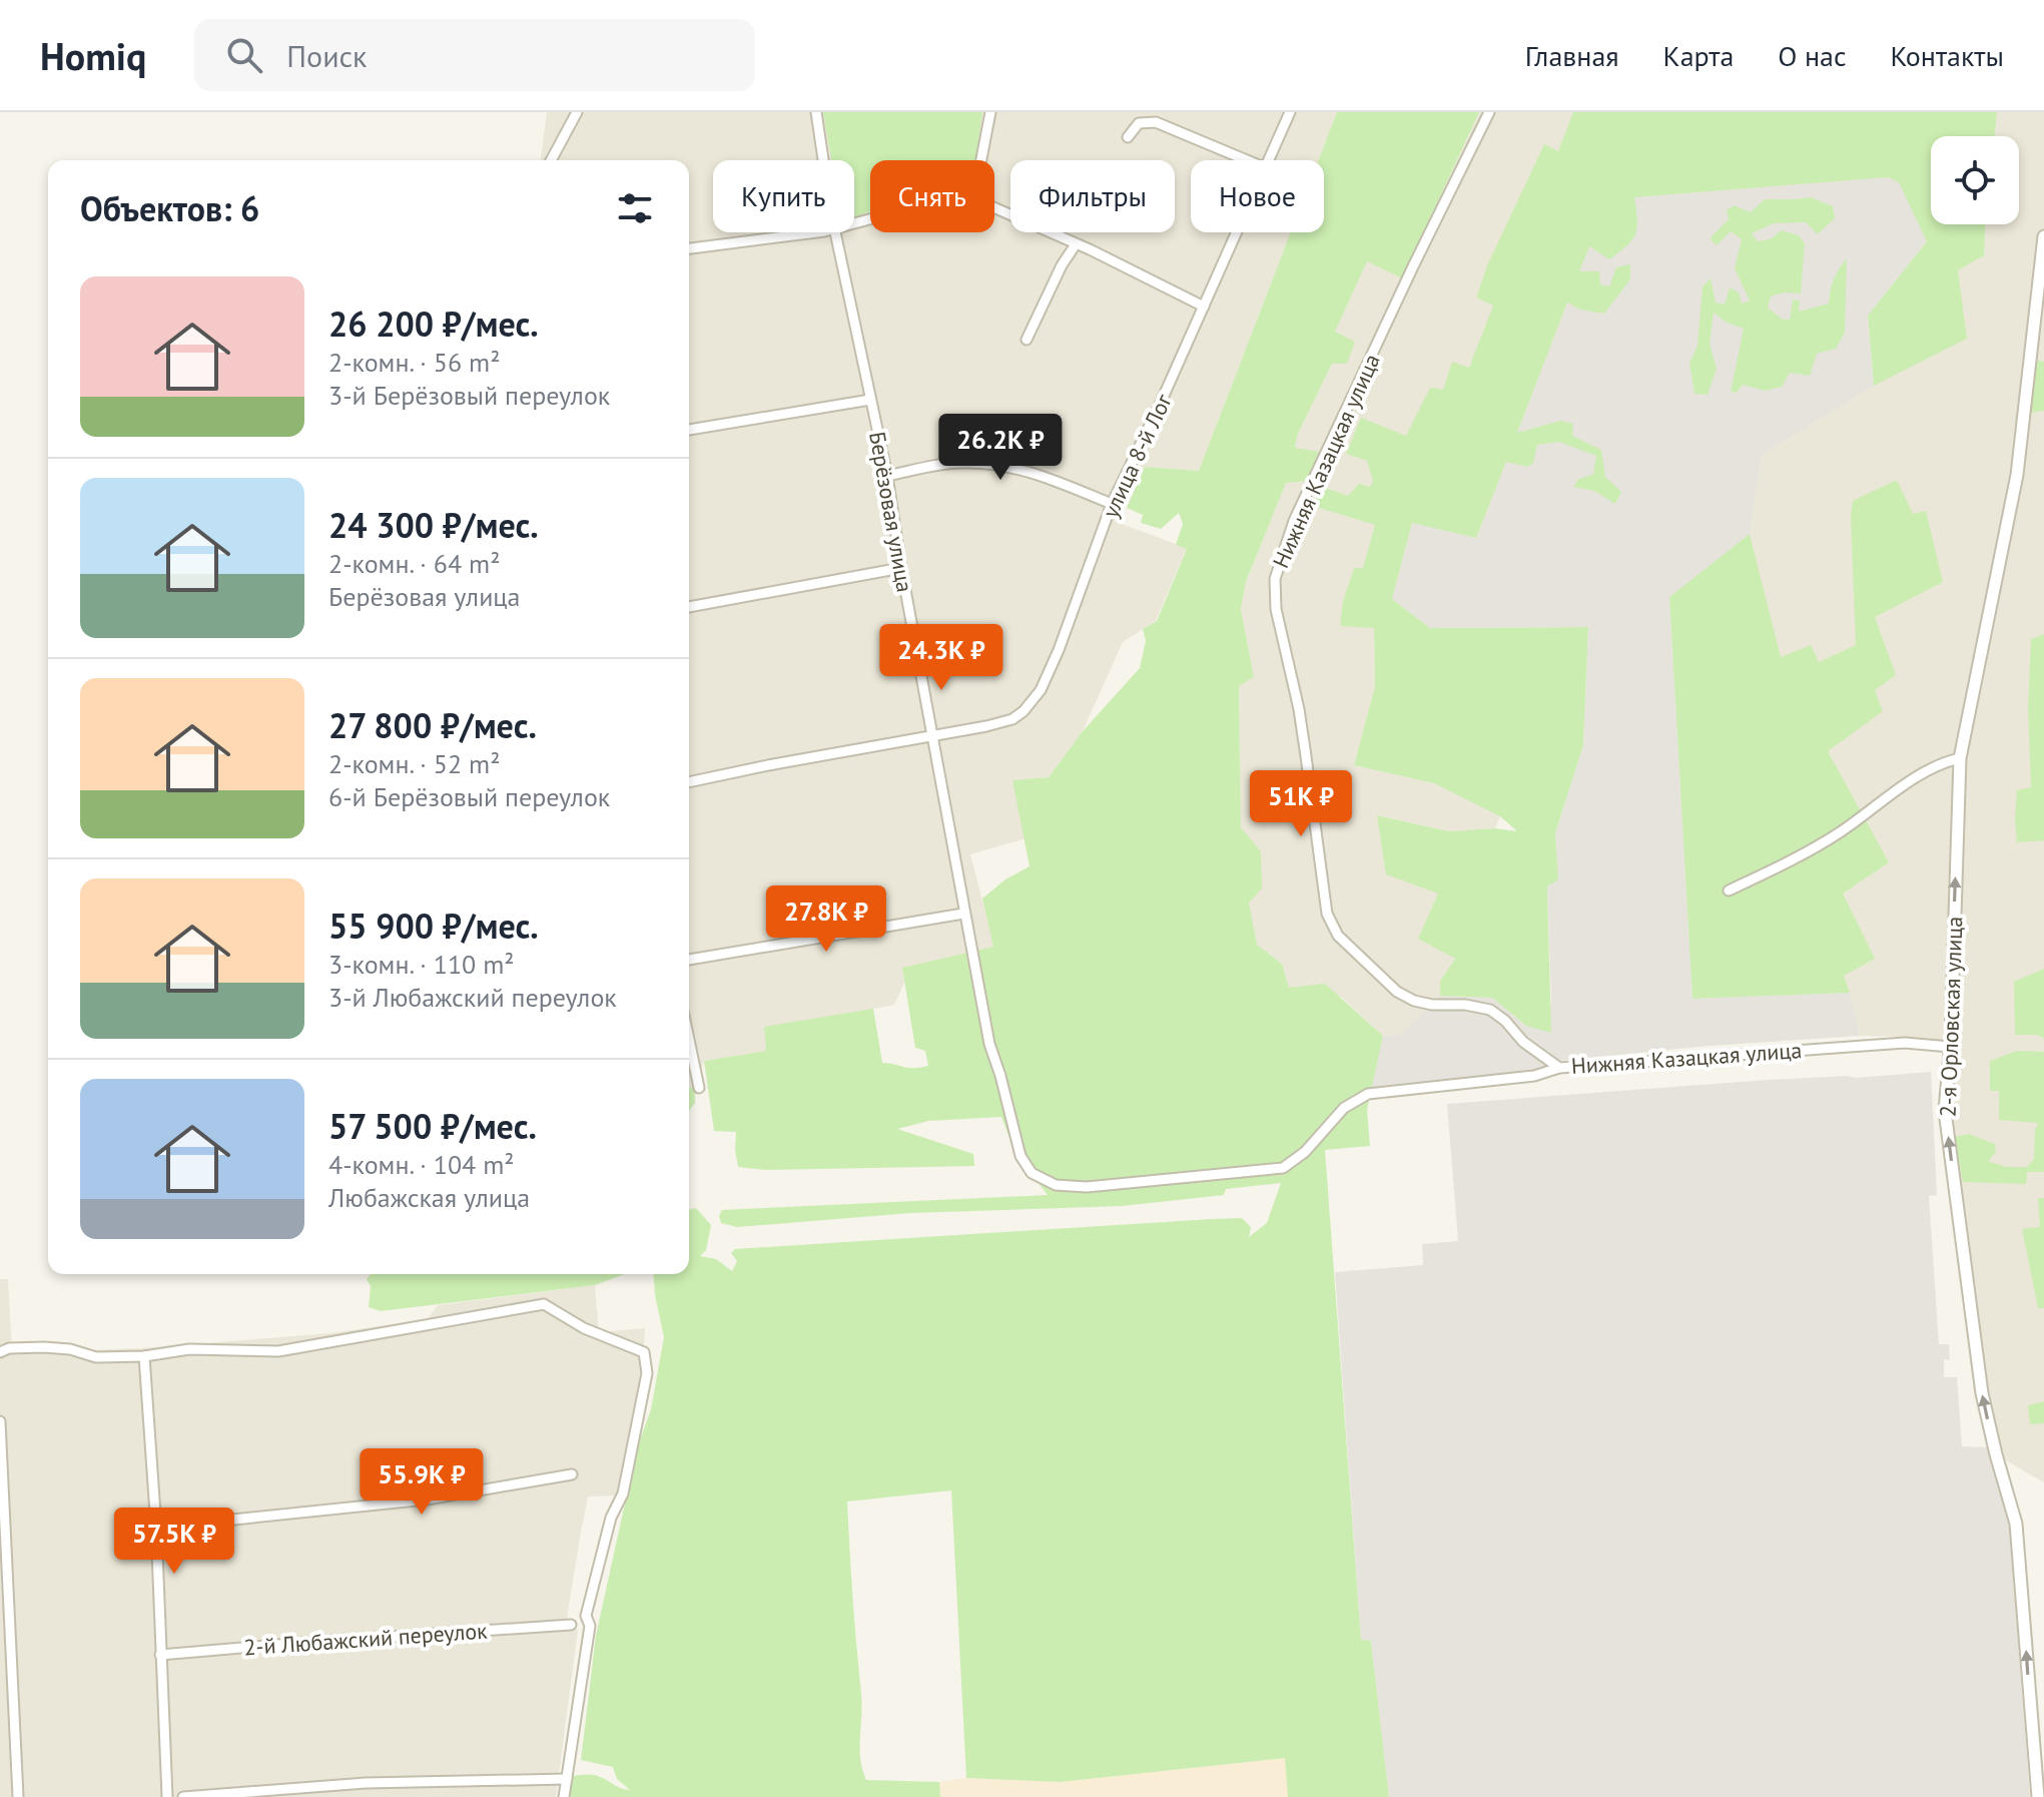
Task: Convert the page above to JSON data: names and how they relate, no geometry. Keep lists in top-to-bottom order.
{
  "streets": {
    "street": [
      "улица 8-й Лог",
      "Нижняя Казацкая улица",
      "Берёзовая улица",
      "2-я Орловская улица",
      "2-й Любажский переулок"
    ]
  },
  "crossings": [
    ["улица 8-й Лог", "Берёзовая улица"],
    ["Нижняя Казацкая улица", "Берёзовая улица"],
    ["Нижняя Казацкая улица", "2-я Орловская улица"]
  ],
  "one_way": ["2-я Орловская улица"],
  "page": {
    "header": "Homiq",
    "search": "Поиск",
    "nav": [
      "Главная",
      "Карта",
      "О нас",
      "Контакты"
    ],
    "chip": [
      "Купить",
      "Снять",
      "Фильтры",
      "Новое"
    ],
    "heading": "Объектов: 6",
    "list": [
      {
        "name": "26 200 ₽/мес.",
        "note": "2-комн. · 56 m² · 3-й Берёзовый переулок"
      },
      {
        "name": "24 300 ₽/мес.",
        "note": "2-комн. · 64 m² · Берёзовая улица"
      },
      {
        "name": "27 800 ₽/мес.",
        "note": "2-комн. · 52 m² · 6-й Берёзовый переулок"
      },
      {
        "name": "55 900 ₽/мес.",
        "note": "3-комн. · 110 m² · 3-й Любажский переулок"
      },
      {
        "name": "57 500 ₽/мес.",
        "note": "4-комн. · 104 m² · Любажская улица"
      }
    ],
    "price": [
      "26.2K ₽",
      "24.3K ₽",
      "51K ₽",
      "27.8K ₽",
      "55.9K ₽",
      "57.5K ₽"
    ]
  }
}
